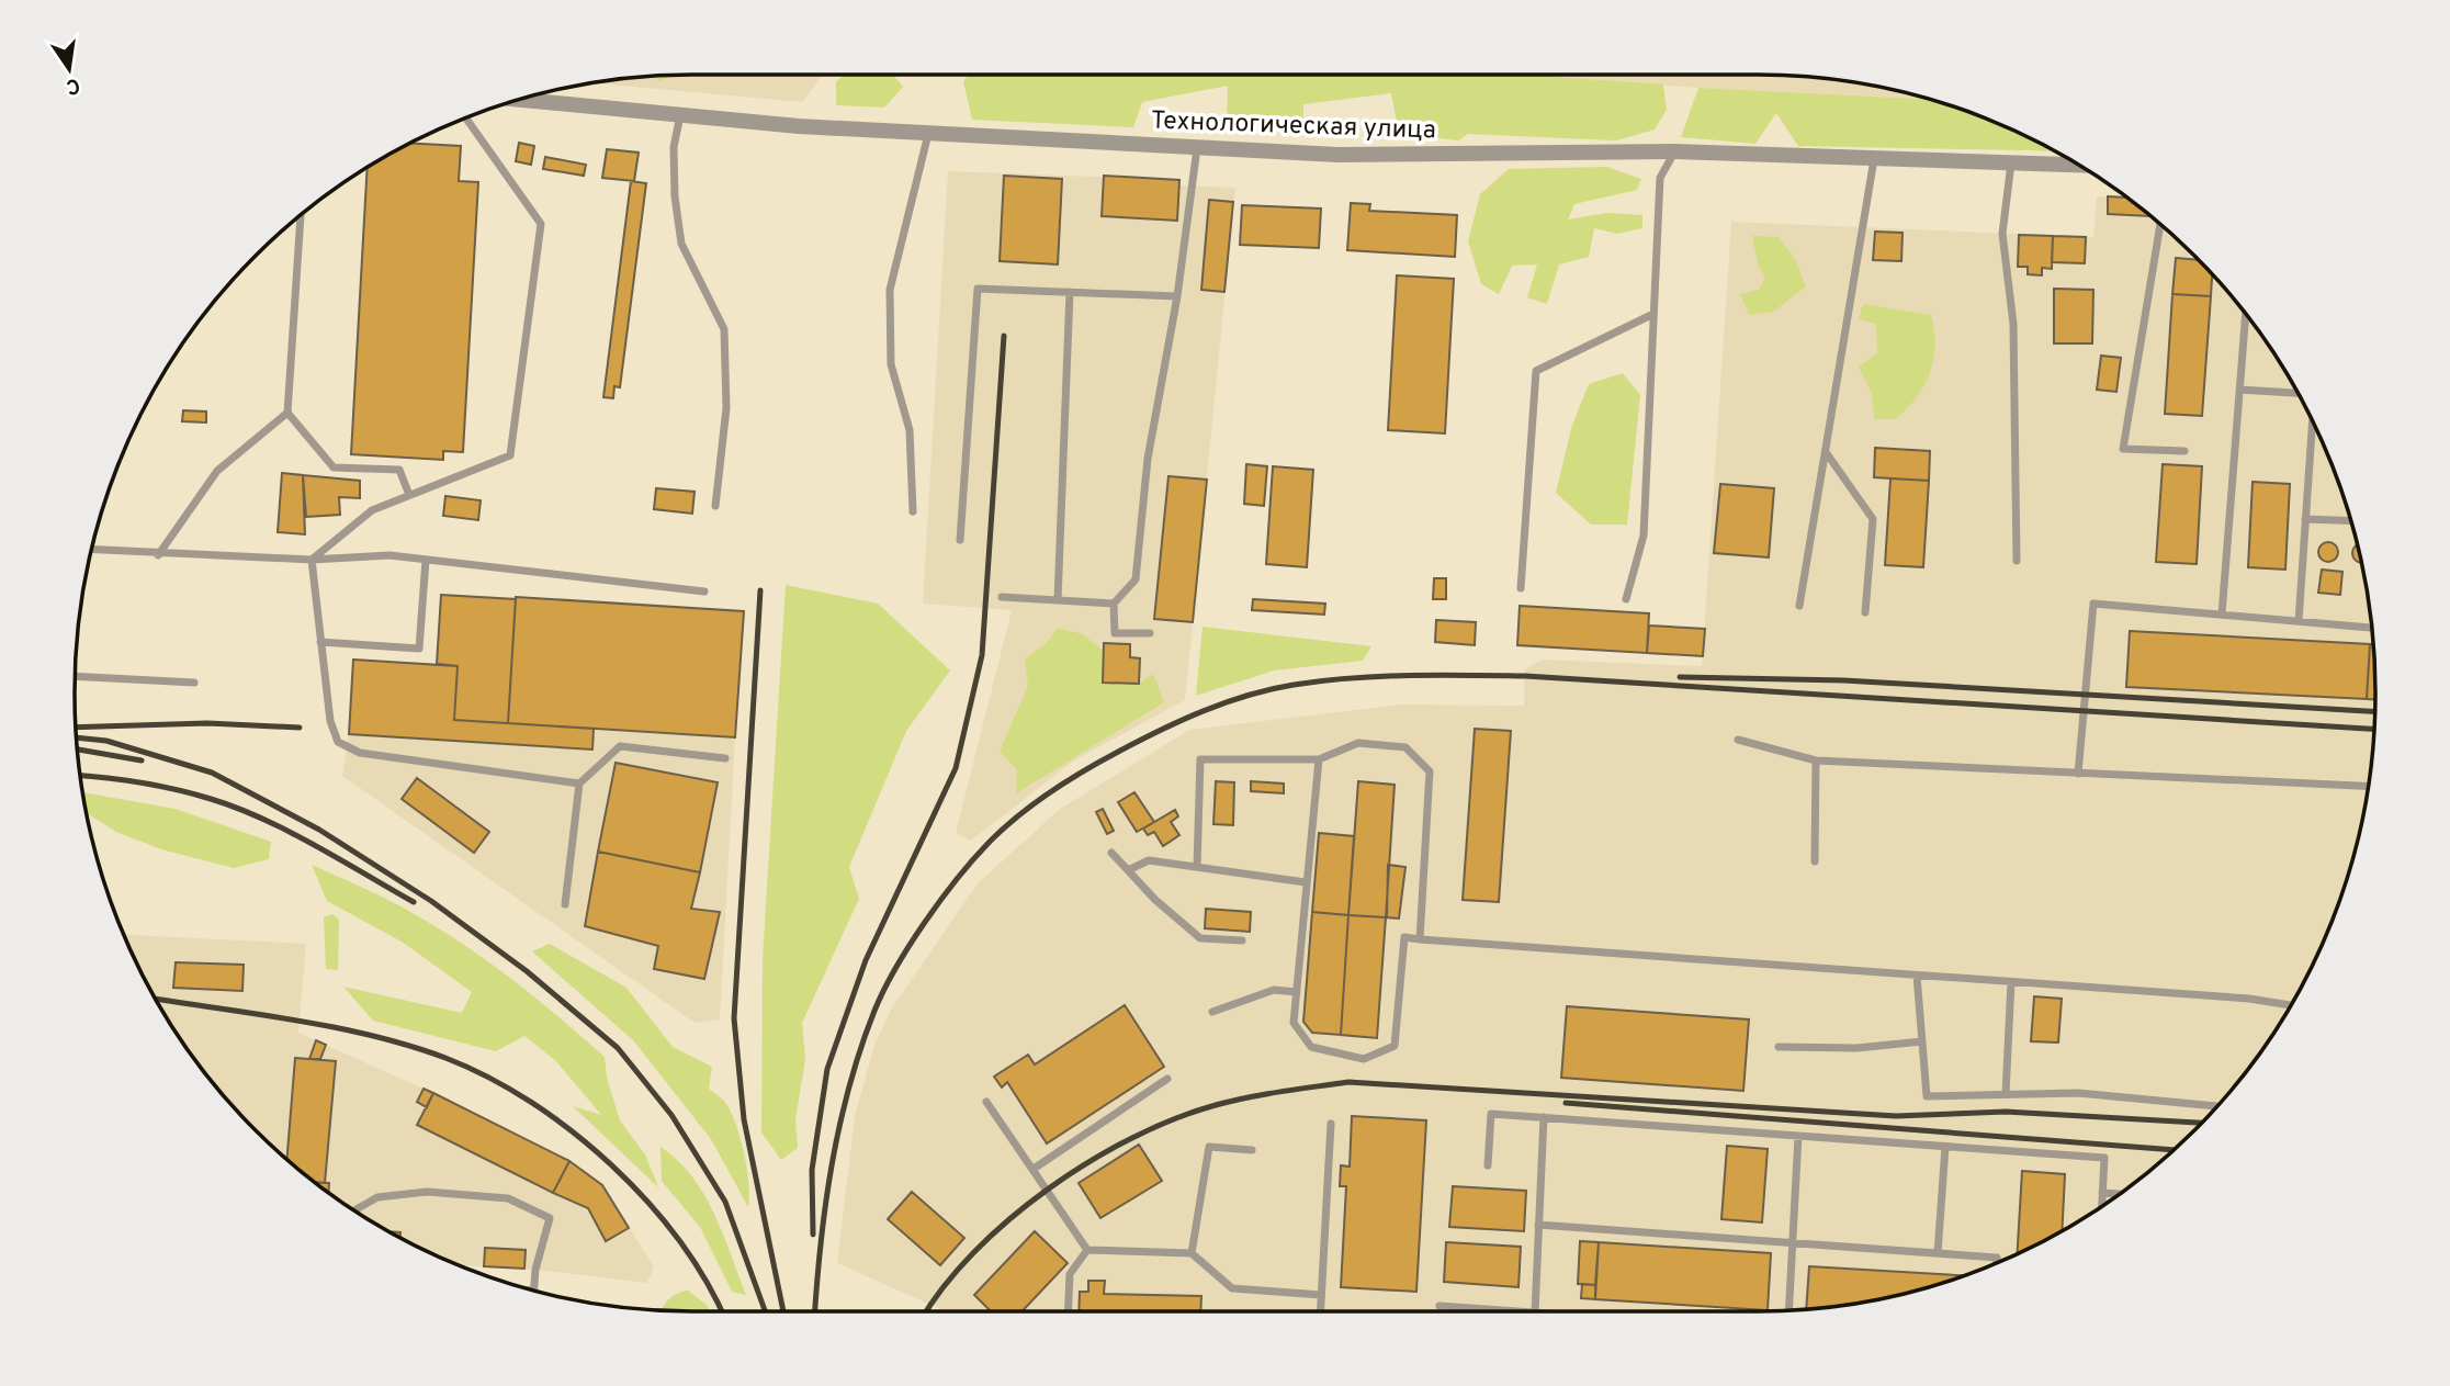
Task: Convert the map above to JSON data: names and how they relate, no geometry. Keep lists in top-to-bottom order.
{
  "streets": {
    "street": ["Технологическая улица"]
  },
  "north": "bottom"
}
